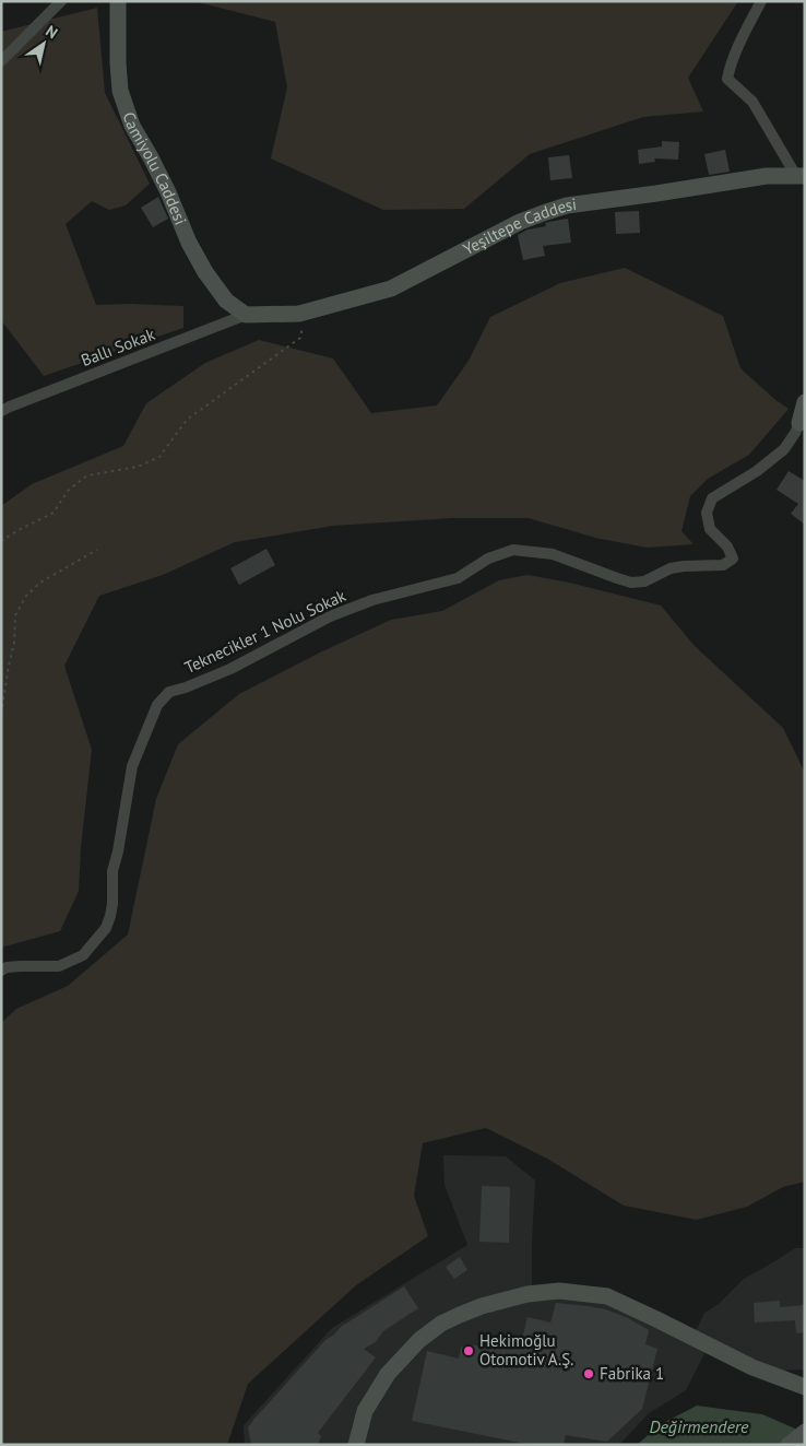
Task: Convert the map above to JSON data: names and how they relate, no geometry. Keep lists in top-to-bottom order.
{
  "streets": {
    "street": [
      "Camiyolu Caddesi",
      "Yeşiltepe Caddesi",
      "Ballı Sokak",
      "Teknecikler 1 Nolu Sokak"
    ]
  },
  "crossings": [
    ["Camiyolu Caddesi", "Yeşiltepe Caddesi"],
    ["Camiyolu Caddesi", "Ballı Sokak"],
    ["Yeşiltepe Caddesi", "Ballı Sokak"]
  ],
  "water": ["Değirmendere"],
  "places": ["Hekimoğlu Otomotiv A.Ş.", "Fabrika 1"],
  "north": "top right"
}
